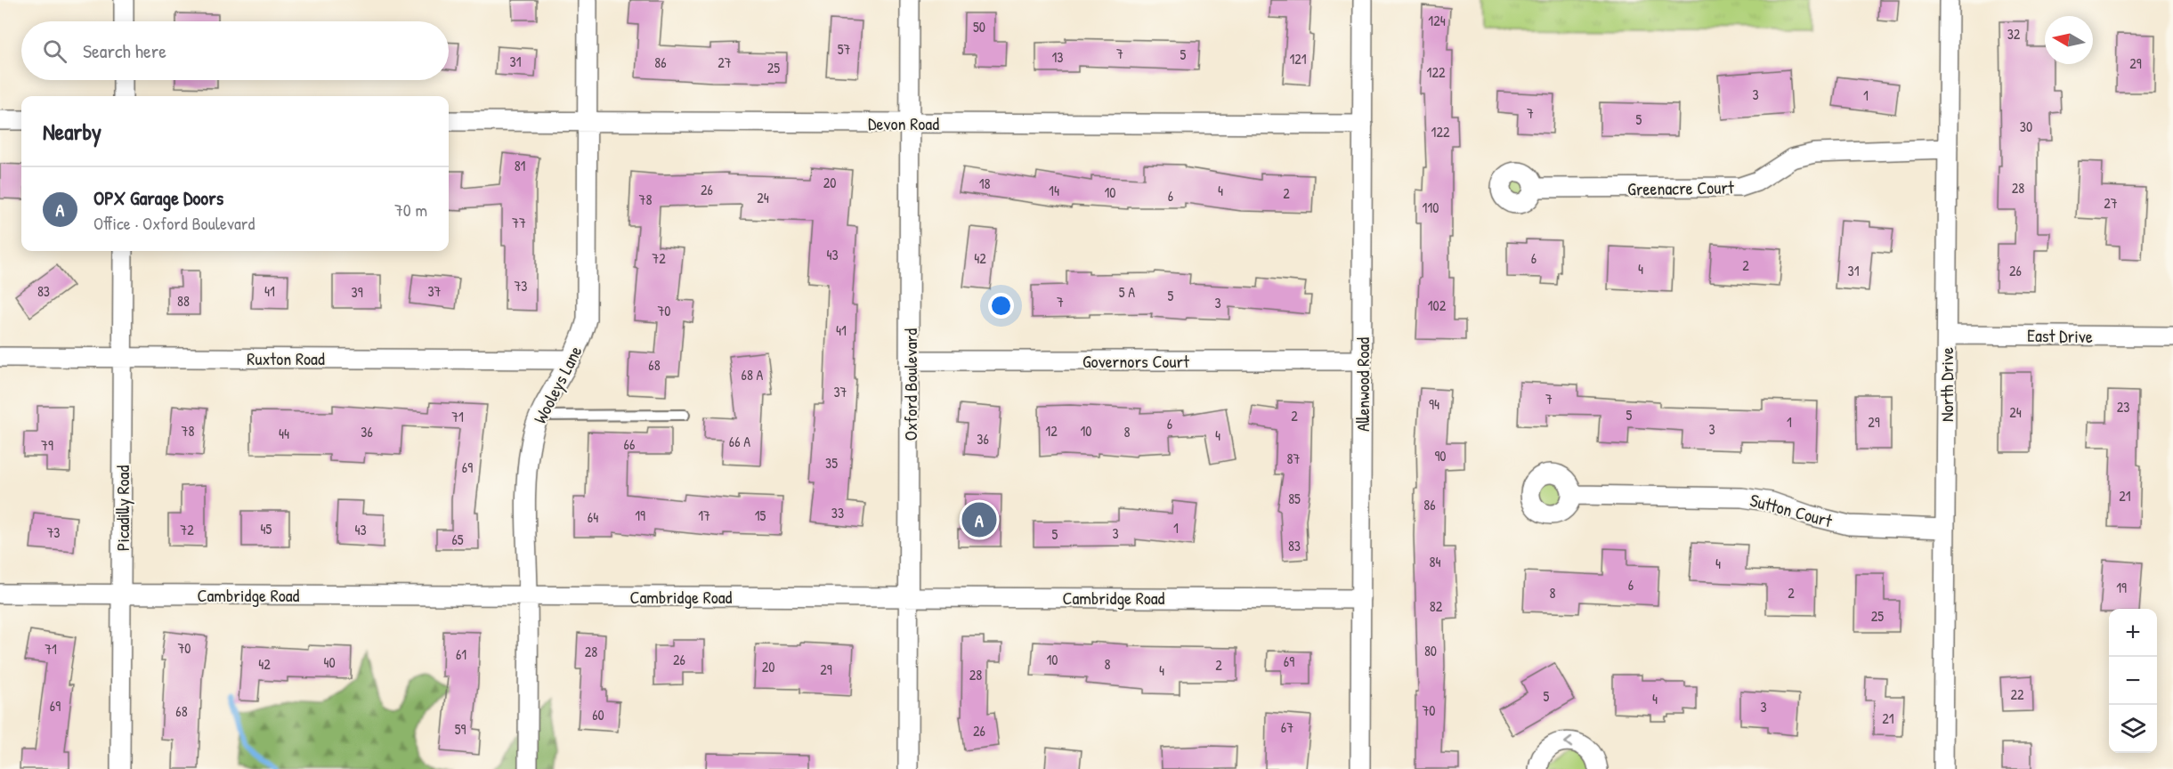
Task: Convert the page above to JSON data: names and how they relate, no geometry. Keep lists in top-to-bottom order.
{
  "streets": {
    "street": [
      "Devon Road",
      "Greenacre Court",
      "East Drive",
      "Ruxton Road",
      "Governors Court",
      "Wooleys Lane",
      "Oxford Boulevard",
      "Allenwood Road",
      "North Drive",
      "Picadilly Road",
      "Sutton Court",
      "Cambridge Road"
    ]
  },
  "crossings": [
    ["Devon Road", "Wooleys Lane"],
    ["Devon Road", "Oxford Boulevard"],
    ["Devon Road", "Allenwood Road"],
    ["Greenacre Court", "North Drive"],
    ["East Drive", "North Drive"],
    ["Ruxton Road", "Wooleys Lane"],
    ["Ruxton Road", "Picadilly Road"],
    ["Governors Court", "Oxford Boulevard"],
    ["Governors Court", "Allenwood Road"],
    ["Wooleys Lane", "Cambridge Road"],
    ["Oxford Boulevard", "Cambridge Road"],
    ["Allenwood Road", "Cambridge Road"],
    ["North Drive", "Sutton Court"],
    ["Picadilly Road", "Cambridge Road"]
  ],
  "house_numbers": [
    "124",
    "50",
    "32",
    "57",
    "7",
    "5",
    "13",
    "121",
    "31",
    "86",
    "27",
    "29",
    "25",
    "122",
    "3",
    "1",
    "7",
    "5",
    "30",
    "122",
    "81",
    "20",
    "18",
    "28",
    "26",
    "14",
    "4",
    "10",
    "2",
    "6",
    "24",
    "78",
    "27",
    "110",
    "77",
    "43",
    "72",
    "42",
    "6",
    "2",
    "4",
    "31",
    "26",
    "73",
    "83",
    "41",
    "37",
    "39",
    "5 A",
    "5",
    "88",
    "7",
    "3",
    "102",
    "70",
    "41",
    "68",
    "68 A",
    "37",
    "7",
    "94",
    "23",
    "24",
    "5",
    "2",
    "71",
    "1",
    "29",
    "6",
    "3",
    "78",
    "12",
    "10",
    "36",
    "8",
    "44",
    "4",
    "36",
    "66 A",
    "66",
    "79",
    "90",
    "87",
    "35",
    "69",
    "21",
    "85",
    "86",
    "33",
    "19",
    "17",
    "15",
    "64",
    "1",
    "45",
    "72",
    "43",
    "73",
    "3",
    "5",
    "65",
    "83",
    "84",
    "4",
    "6",
    "19",
    "8",
    "2",
    "82",
    "25",
    "70",
    "71",
    "80",
    "28",
    "61",
    "26",
    "10",
    "69",
    "40",
    "42",
    "8",
    "2",
    "20",
    "29",
    "4",
    "28",
    "22",
    "5",
    "4",
    "69",
    "3",
    "70",
    "68",
    "60",
    "21",
    "67",
    "59",
    "26"
  ],
  "north": "left",
  "page": {
    "search": "Search here",
    "heading": "Nearby",
    "list": [
      {
        "mark": "A",
        "name": "OPX Garage Doors",
        "note": "Office · Oxford Boulevard",
        "value": "70 m"
      }
    ],
    "pins": "A",
    "map_buttons": ["+", "−"]
  }
}
